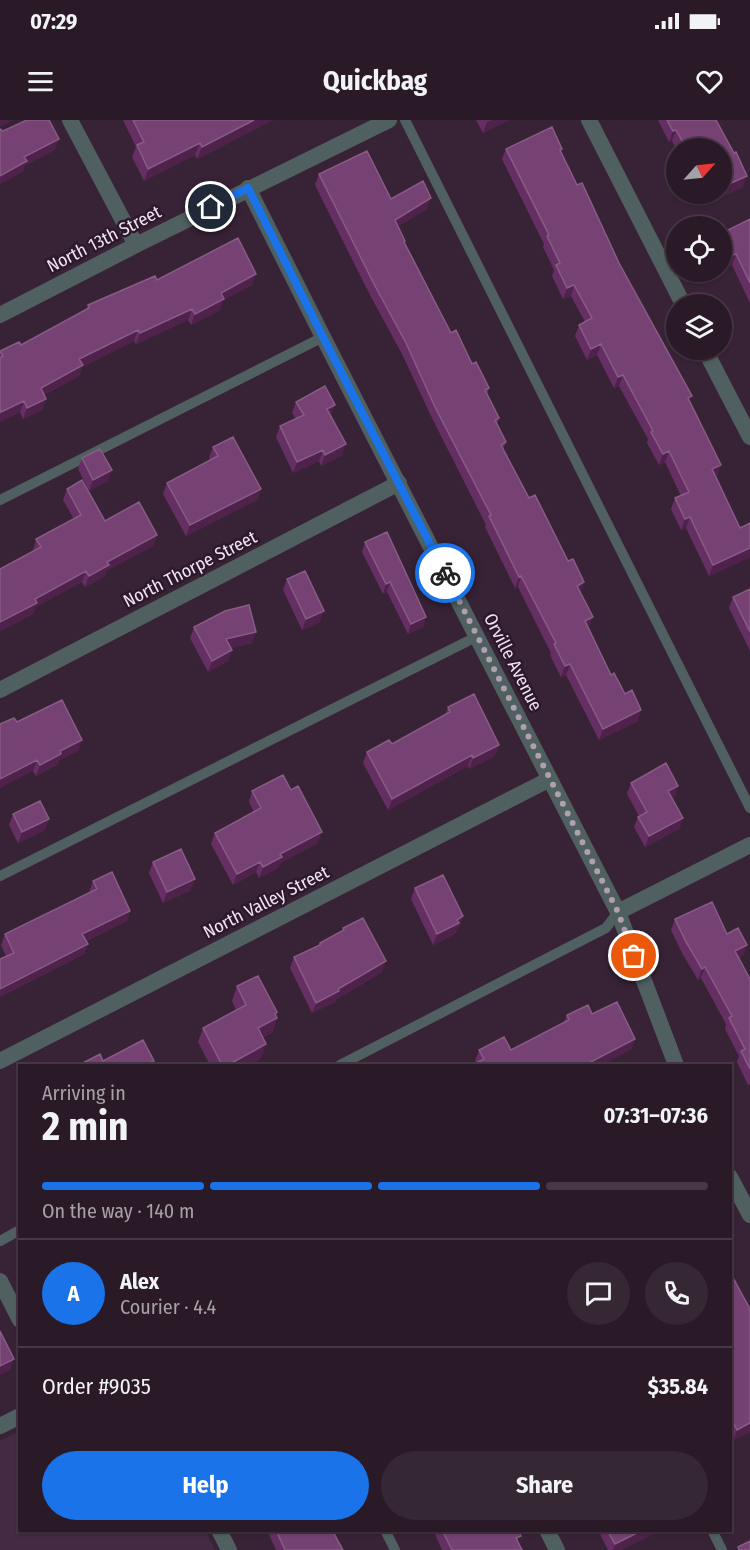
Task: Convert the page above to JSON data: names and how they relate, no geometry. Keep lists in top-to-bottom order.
{
  "streets": {
    "street": [
      "North 13th Street",
      "North Thorpe Street",
      "Orville Avenue",
      "North Valley Street"
    ]
  },
  "crossings": [
    ["North 13th Street", "Orville Avenue"],
    ["North Thorpe Street", "Orville Avenue"],
    ["Orville Avenue", "North Valley Street"]
  ],
  "north": "top right",
  "page": {
    "status": "07:29",
    "header": "Quickbag",
    "heading": ["2 min", "Arriving in", "07:31–07:36"],
    "panel": [
      "Alex",
      "Courier · 4.4",
      "Order #9035",
      "$35.84"
    ],
    "bar": "On the way · 140 m",
    "round": "A",
    "buttons": ["Help", "Share"]
  }
}
